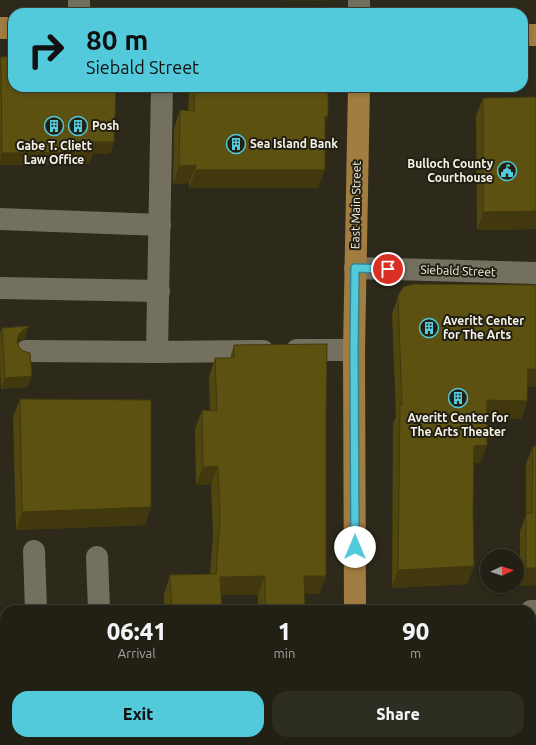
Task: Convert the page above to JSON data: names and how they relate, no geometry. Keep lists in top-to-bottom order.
{
  "streets": {
    "main road": ["East Main Street"],
    "street": ["Siebald Street"]
  },
  "crossings": [
    ["East Main Street", "Siebald Street"]
  ],
  "places": {
    "building": [
      "Gabe T. Cliett Law Office",
      "Posh",
      "Sea Island Bank",
      "Averitt Center for The Arts",
      "Averitt Center for The Arts Theater"
    ],
    "public building": ["Bulloch County Courthouse"]
  },
  "north": "right",
  "page": {
    "turn": ["80 m", "Siebald Street"],
    "eta": [
      "06:41",
      "Arrival",
      "1",
      "min",
      "90",
      "m"
    ],
    "buttons": ["Exit", "Share"]
  }
}
